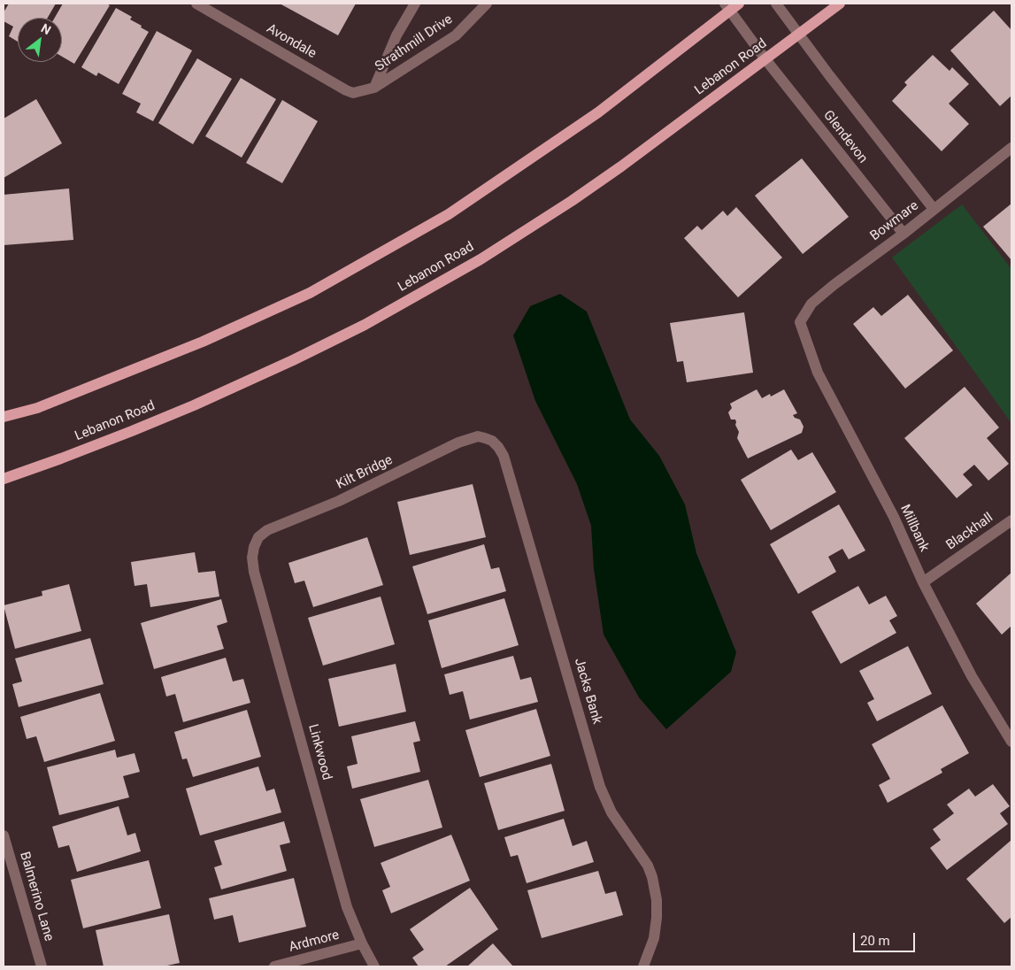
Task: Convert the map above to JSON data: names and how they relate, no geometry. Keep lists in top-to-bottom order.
{
  "streets": {
    "main road": ["Lebanon Road"],
    "street": [
      "Avondale",
      "Strathmill Drive",
      "Glendevon",
      "Bowmare",
      "Kilt Bridge",
      "Millbank",
      "Blackhall",
      "Jacks Bank",
      "Linkwood",
      "Balmerino Lane",
      "Ardmore"
    ]
  },
  "crossings": [
    ["Avondale", "Strathmill Drive"],
    ["Lebanon Road", "Glendevon"],
    ["Glendevon", "Bowmare"],
    ["Bowmare", "Millbank"],
    ["Kilt Bridge", "Jacks Bank"],
    ["Kilt Bridge", "Linkwood"],
    ["Millbank", "Blackhall"],
    ["Linkwood", "Ardmore"]
  ],
  "scale_bar": "20 m",
  "north": "top right"
}
